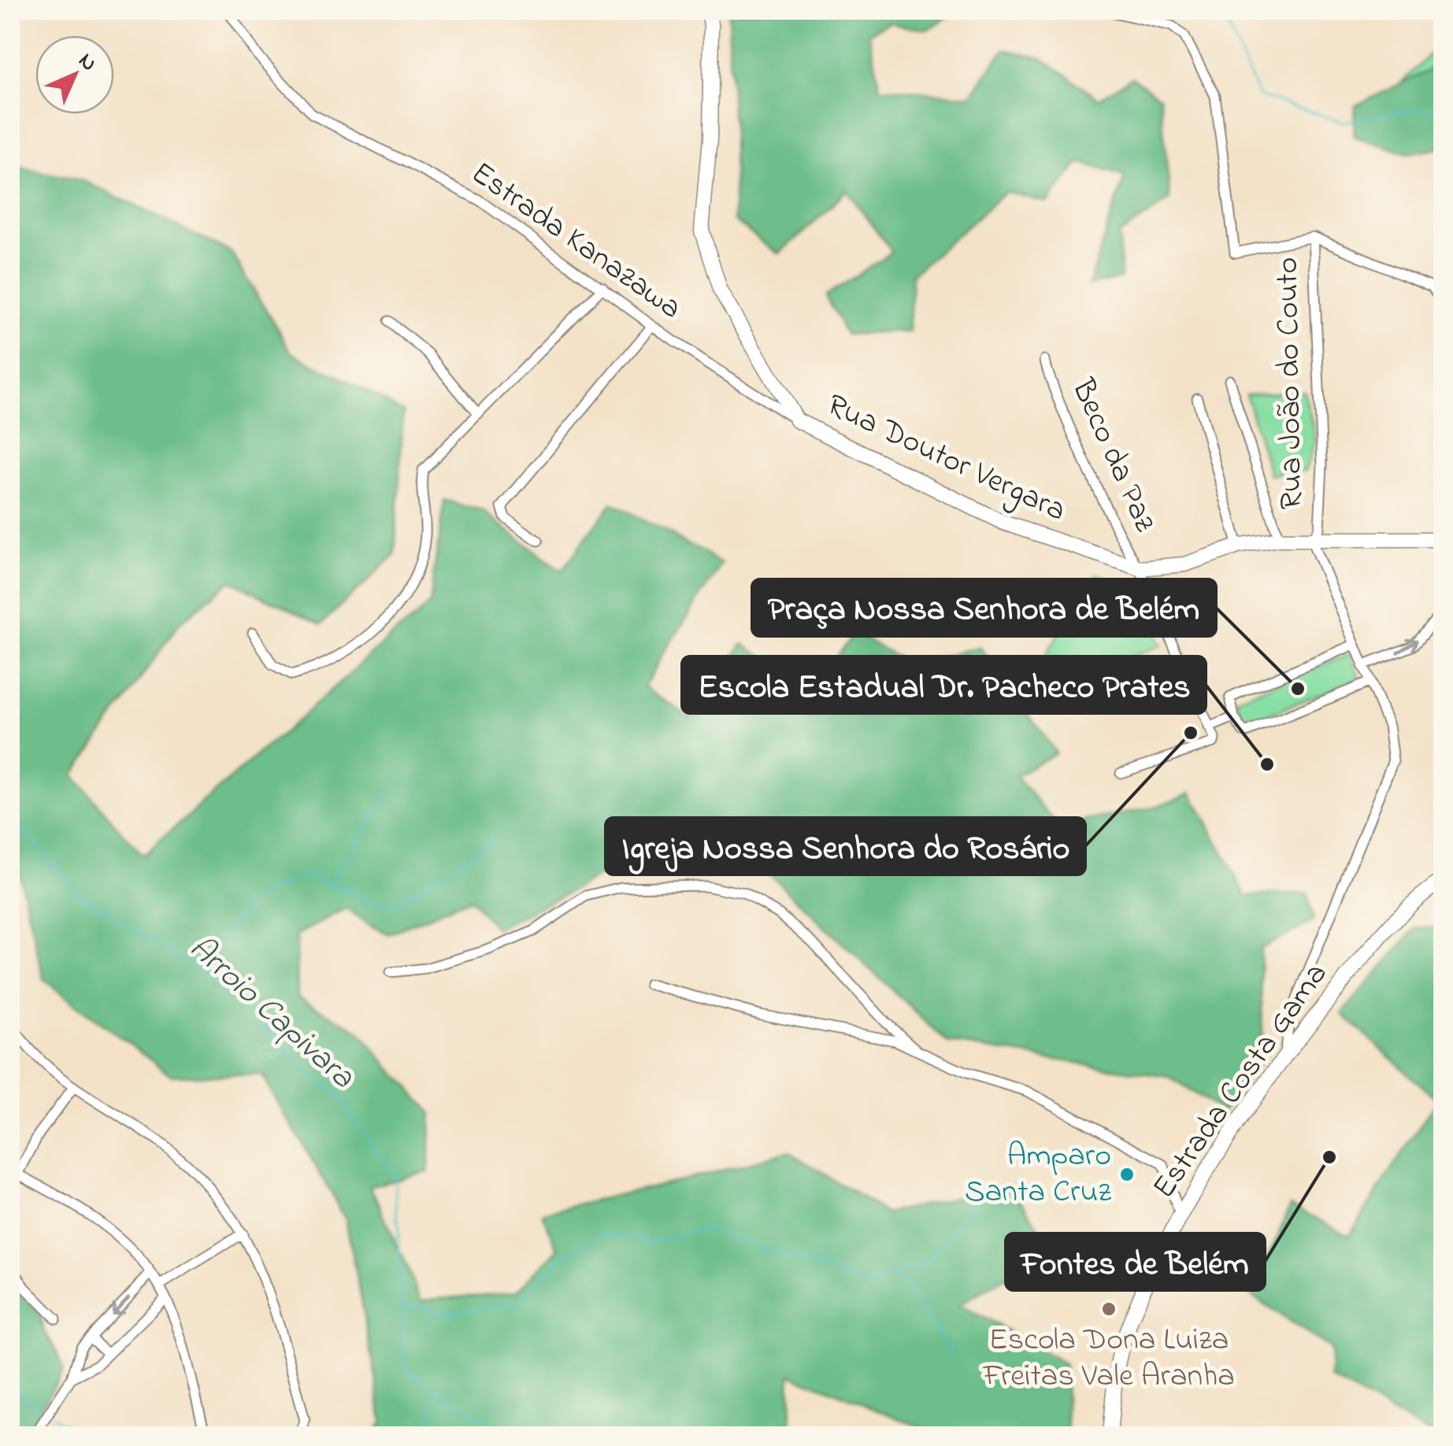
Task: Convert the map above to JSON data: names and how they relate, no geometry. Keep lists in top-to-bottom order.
{
  "streets": {
    "main road": ["Rua Doutor Vergara", "Estrada Costa Gama"],
    "street": ["Estrada Kanazawa", "Rua João do Couto", "Beco da Paz"]
  },
  "crossings": [
    ["Estrada Kanazawa", "Rua Doutor Vergara"],
    ["Rua João do Couto", "Rua Doutor Vergara"],
    ["Rua João do Couto", "Estrada Costa Gama"],
    ["Beco da Paz", "Rua Doutor Vergara"]
  ],
  "water": ["Arroio Capivara"],
  "places": [
    "Praça Nossa Senhora de Belém",
    "Igreja Nossa Senhora do Rosário",
    "Escola Estadual Dr. Pacheco Prates",
    "Fontes de Belém",
    "Amparo Santa Cruz",
    "Escola Dona Luiza Freitas Vale Aranha"
  ],
  "north": "top right"
}
